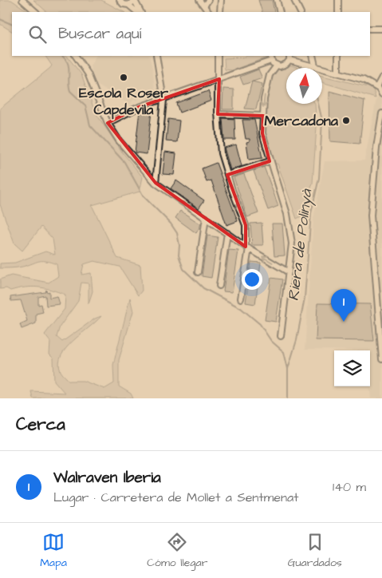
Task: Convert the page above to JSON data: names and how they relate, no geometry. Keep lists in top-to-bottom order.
{
  "water": ["Riera de Polinyà"],
  "places": ["Escola Roser Capdevila", "Mercadona"],
  "north": "top",
  "page": {
    "search": "Buscar aquí",
    "pins": "1",
    "heading": "Cerca",
    "list": [
      {
        "mark": "1",
        "name": "Walraven Iberia",
        "note": "Lugar · Carretera de Mollet a Sentmenat",
        "value": "140 m"
      }
    ],
    "nav": ["Mapa", "Cómo llegar", "Guardados"]
  }
}
